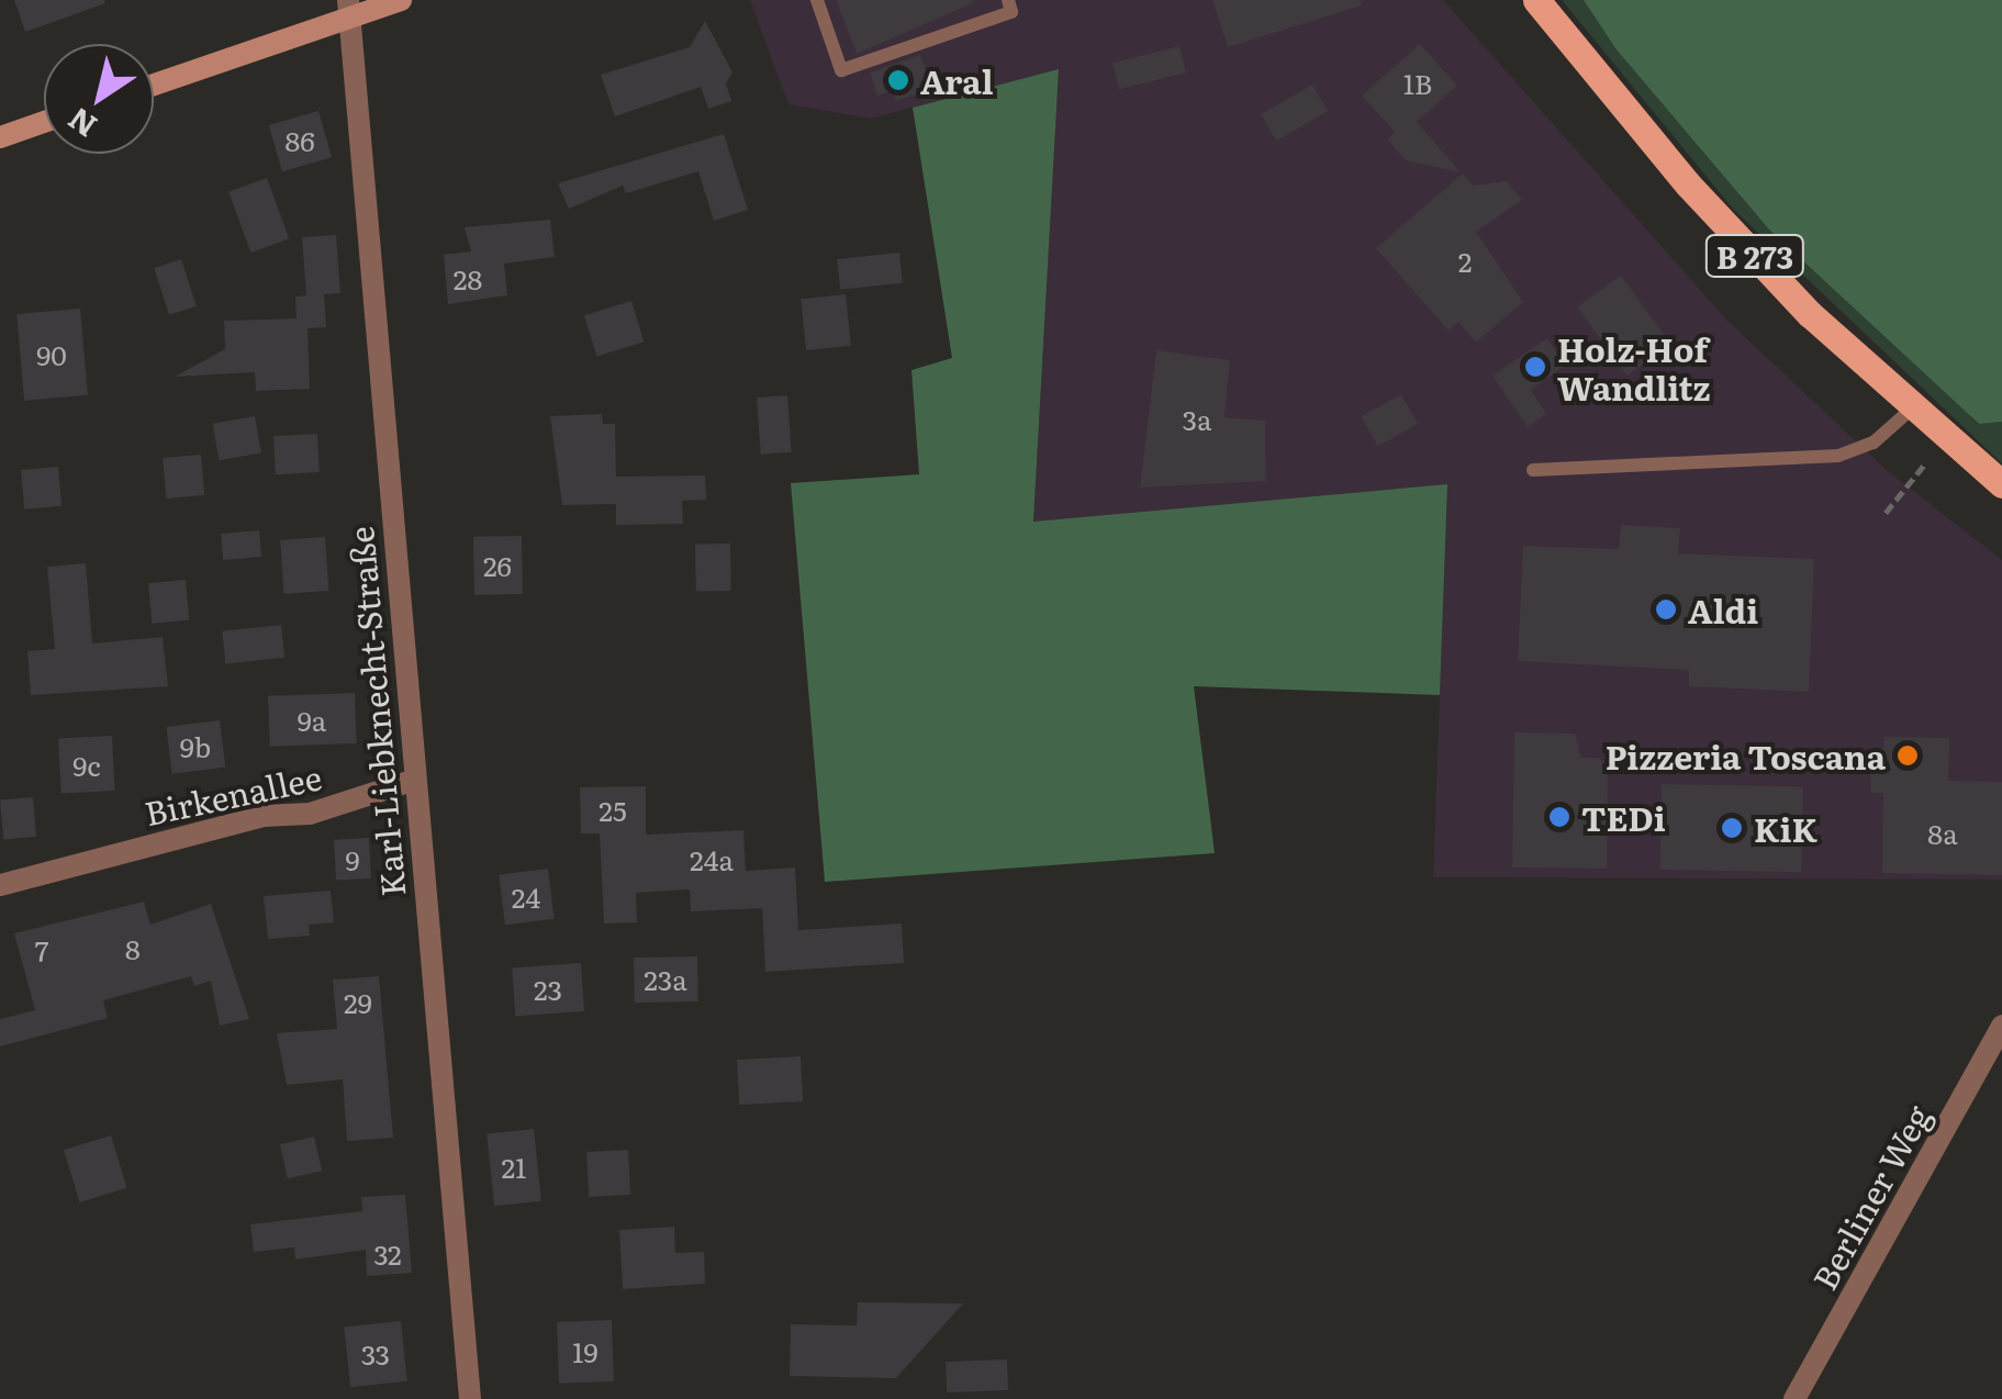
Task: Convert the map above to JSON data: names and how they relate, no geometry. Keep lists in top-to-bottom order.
{
  "streets": {
    "main road": ["B 273"],
    "street": ["Karl-Liebknecht-Straße", "Birkenallee", "Berliner Weg"]
  },
  "crossings": [
    ["Karl-Liebknecht-Straße", "Birkenallee"]
  ],
  "places": [
    "Aral",
    "Holz-Hof Wandlitz",
    "Aldi",
    "Pizzeria Toscana",
    "TEDi",
    "KiK"
  ],
  "house_numbers": [
    "1B",
    "86",
    "2",
    "28",
    "90",
    "3a",
    "26",
    "9a",
    "9b",
    "9c",
    "25",
    "8a",
    "9",
    "24a",
    "24",
    "8",
    "7",
    "23a",
    "23",
    "29",
    "21",
    "32",
    "19",
    "33"
  ],
  "north": "bottom left"
}
